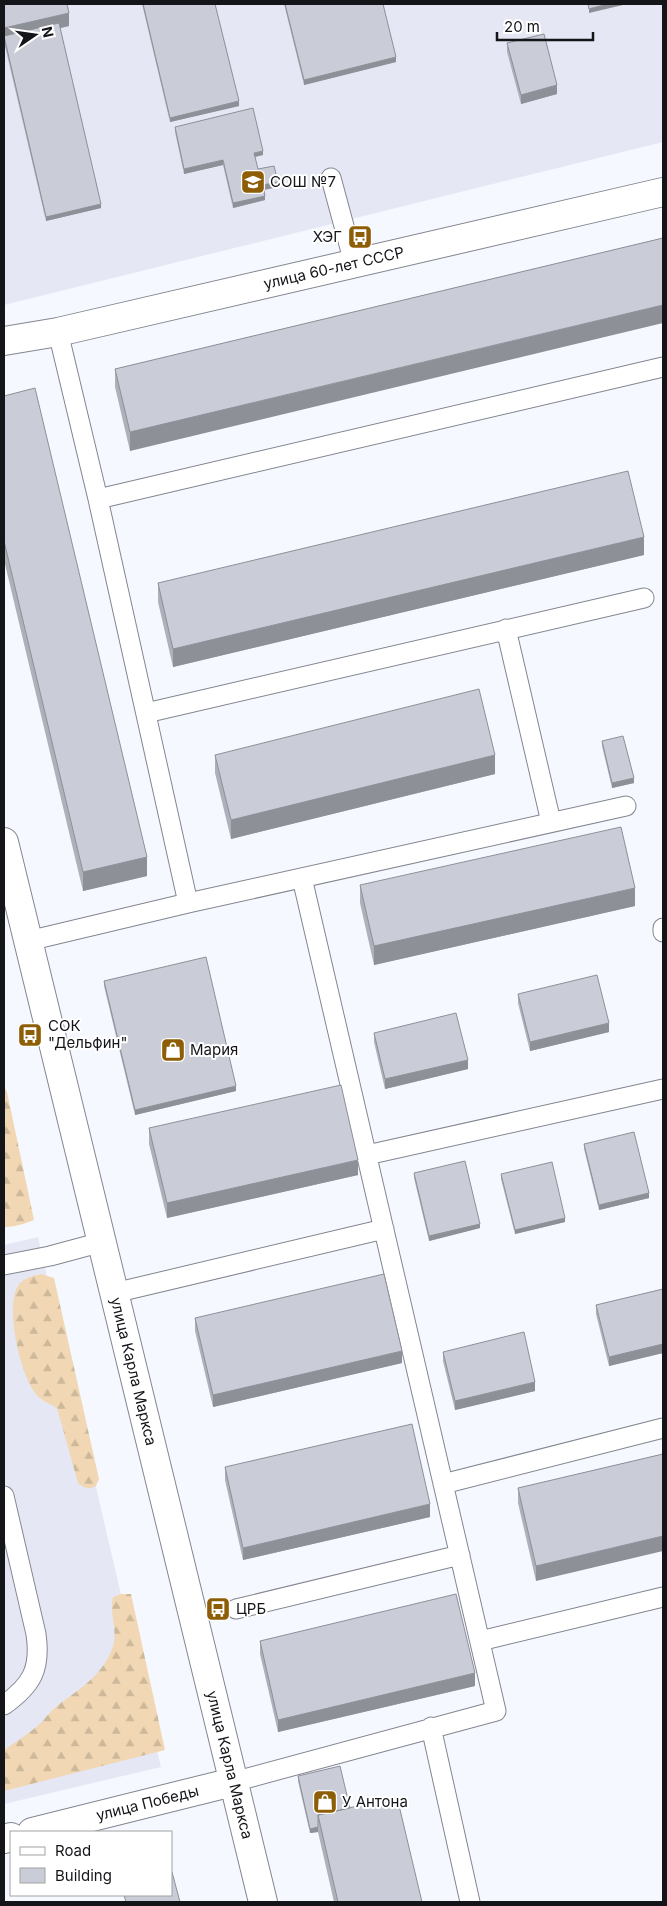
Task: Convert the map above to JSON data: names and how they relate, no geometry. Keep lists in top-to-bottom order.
{
  "streets": {
    "street": ["улица 60-лет СССР", "улица Карла Маркса", "улица Победы"]
  },
  "crossings": [
    ["улица Карла Маркса", "улица Победы"]
  ],
  "places": {
    "school or university": ["СОШ №7"],
    "bus stop": ["ХЭГ", "СОК \"Дельфин\"", "ЦРБ"],
    "shop": ["Мария", "У Антона"]
  },
  "legend": ["Road", "Building"],
  "scale_bar": "20 m",
  "north": "right"
}
